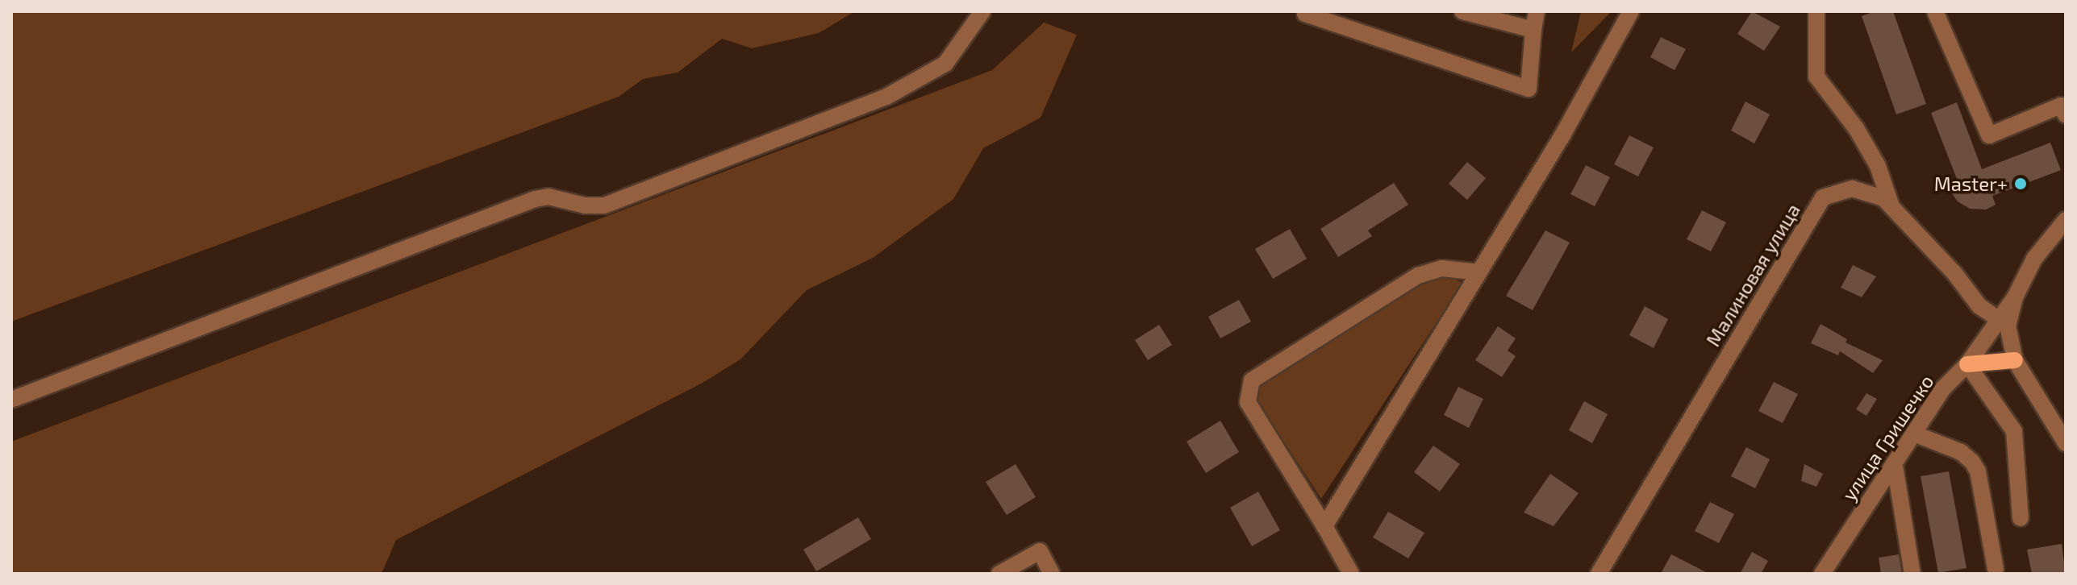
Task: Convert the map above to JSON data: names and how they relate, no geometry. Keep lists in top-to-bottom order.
{
  "streets": {
    "street": ["Малиновая улица", "улица Гришечко"]
  },
  "crossings": [
    ["Малиновая улица", "улица Гришечко"]
  ],
  "places": ["Master+"]
}
